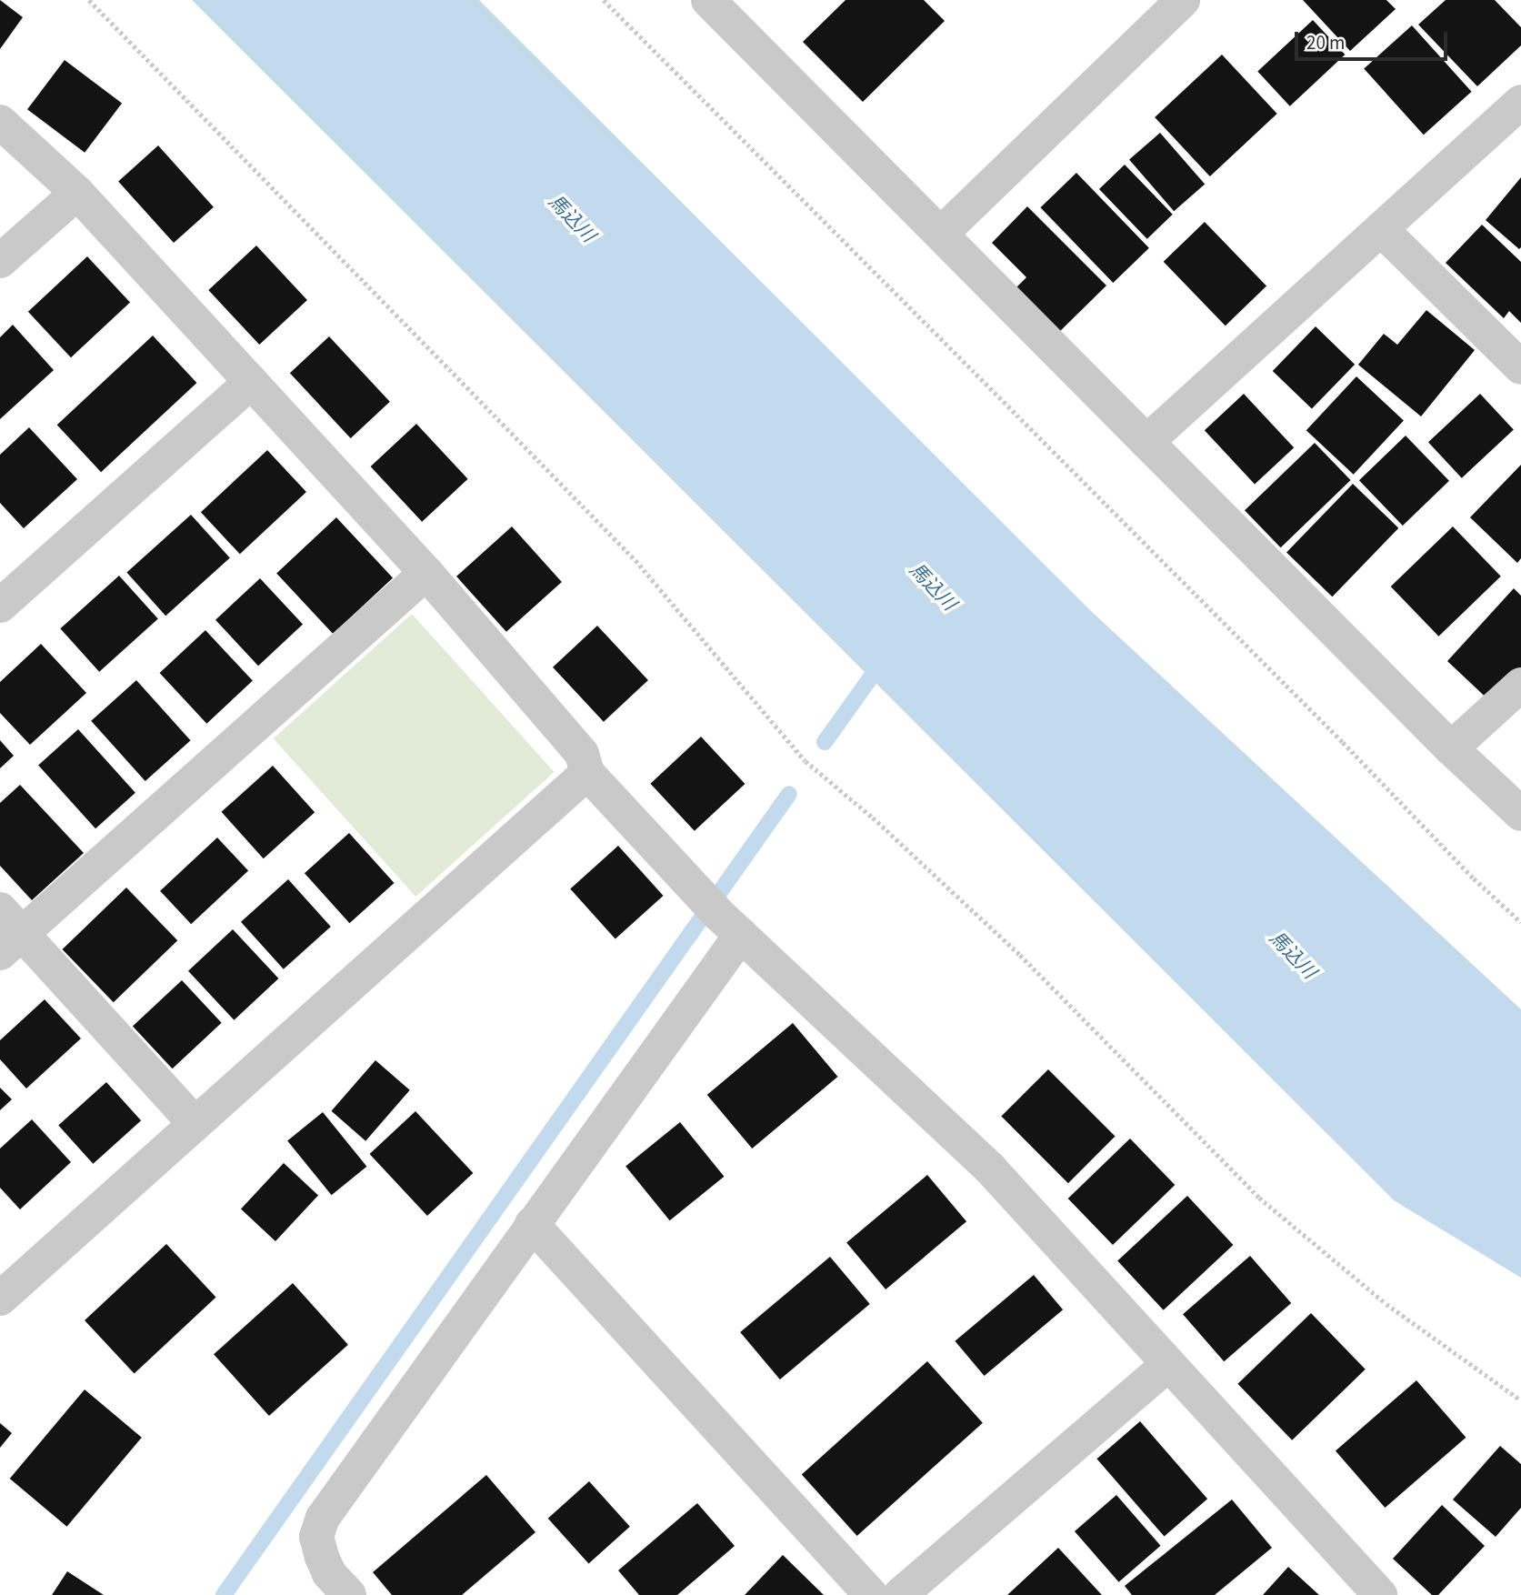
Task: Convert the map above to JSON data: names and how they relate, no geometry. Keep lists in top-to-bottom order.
{
  "water": ["馬込川"],
  "scale_bar": "20 m"
}
